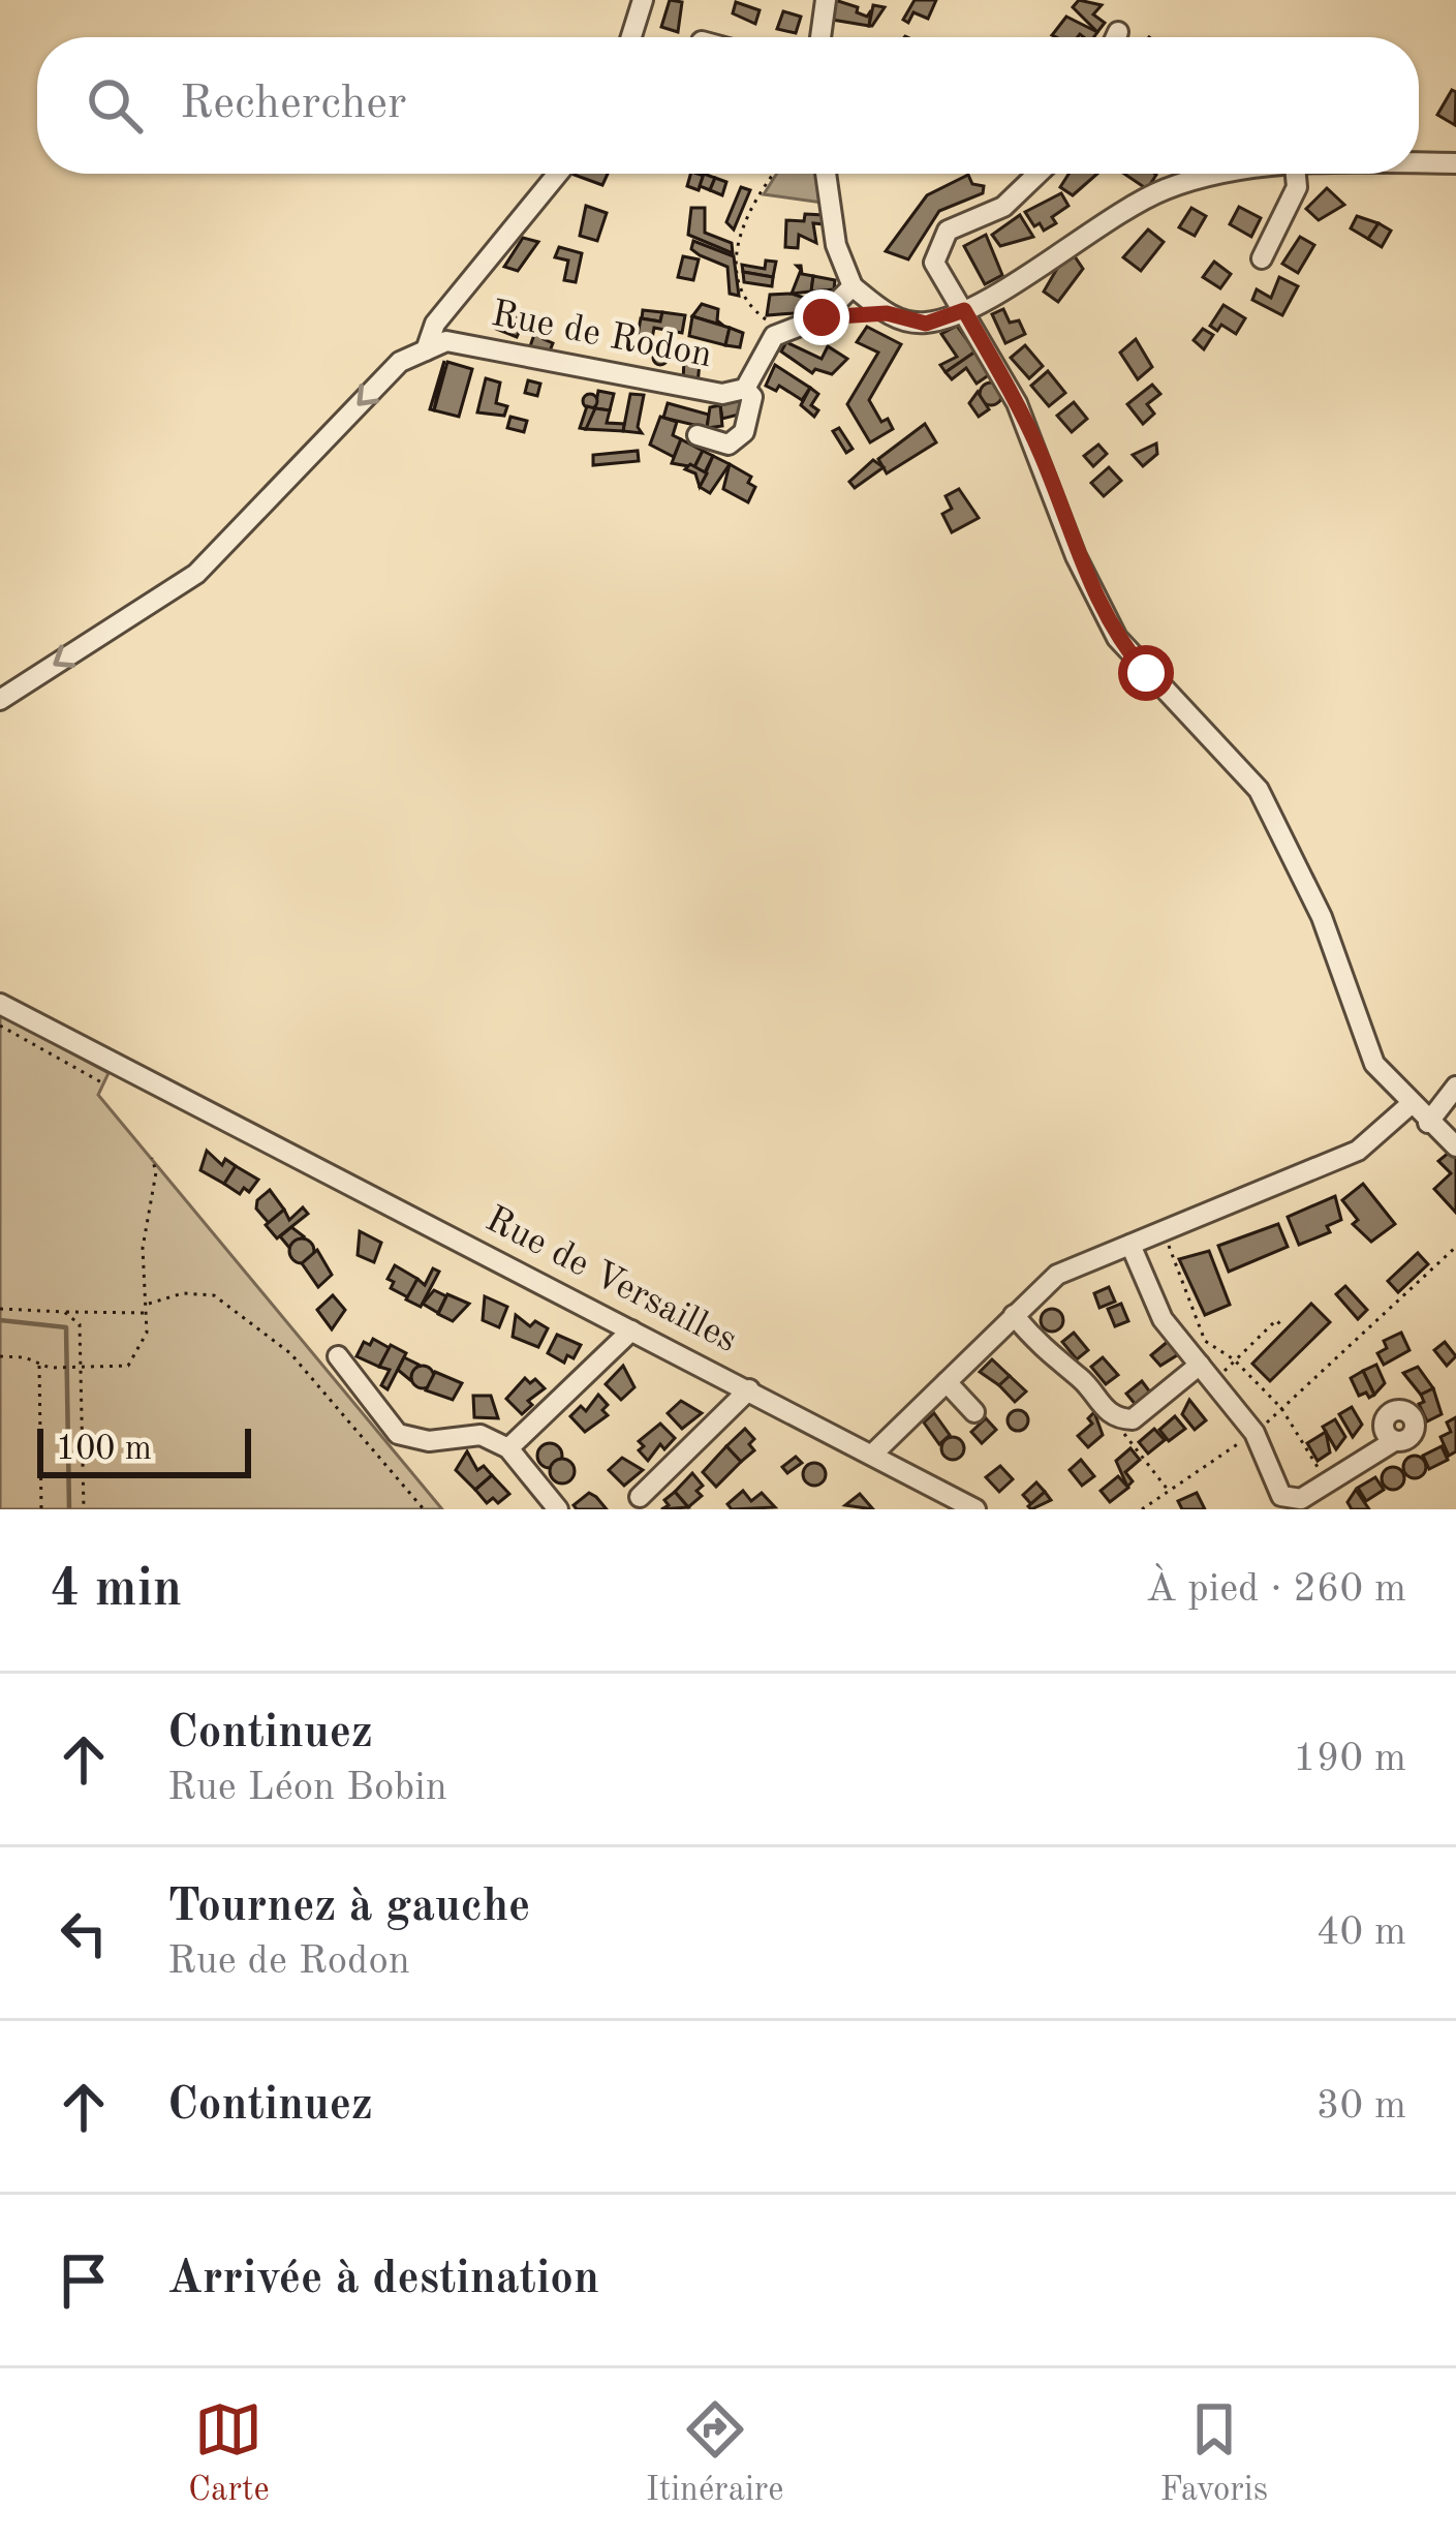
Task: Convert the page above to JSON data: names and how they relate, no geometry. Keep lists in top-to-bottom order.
{
  "streets": {
    "street": ["Rue de Rodon", "Rue de Versailles"]
  },
  "scale_bar": "100 m",
  "page": {
    "search": "Rechercher",
    "scale": "100 m",
    "heading": ["4 min", "À pied · 260 m"],
    "list": [
      ["Continuez", "Rue Léon Bobin", "190 m"],
      ["Tournez à gauche", "Rue de Rodon", "40 m"],
      ["Continuez", "30 m"],
      "Arrivée à destination"
    ],
    "nav": ["Carte", "Itinéraire", "Favoris"]
  }
}
